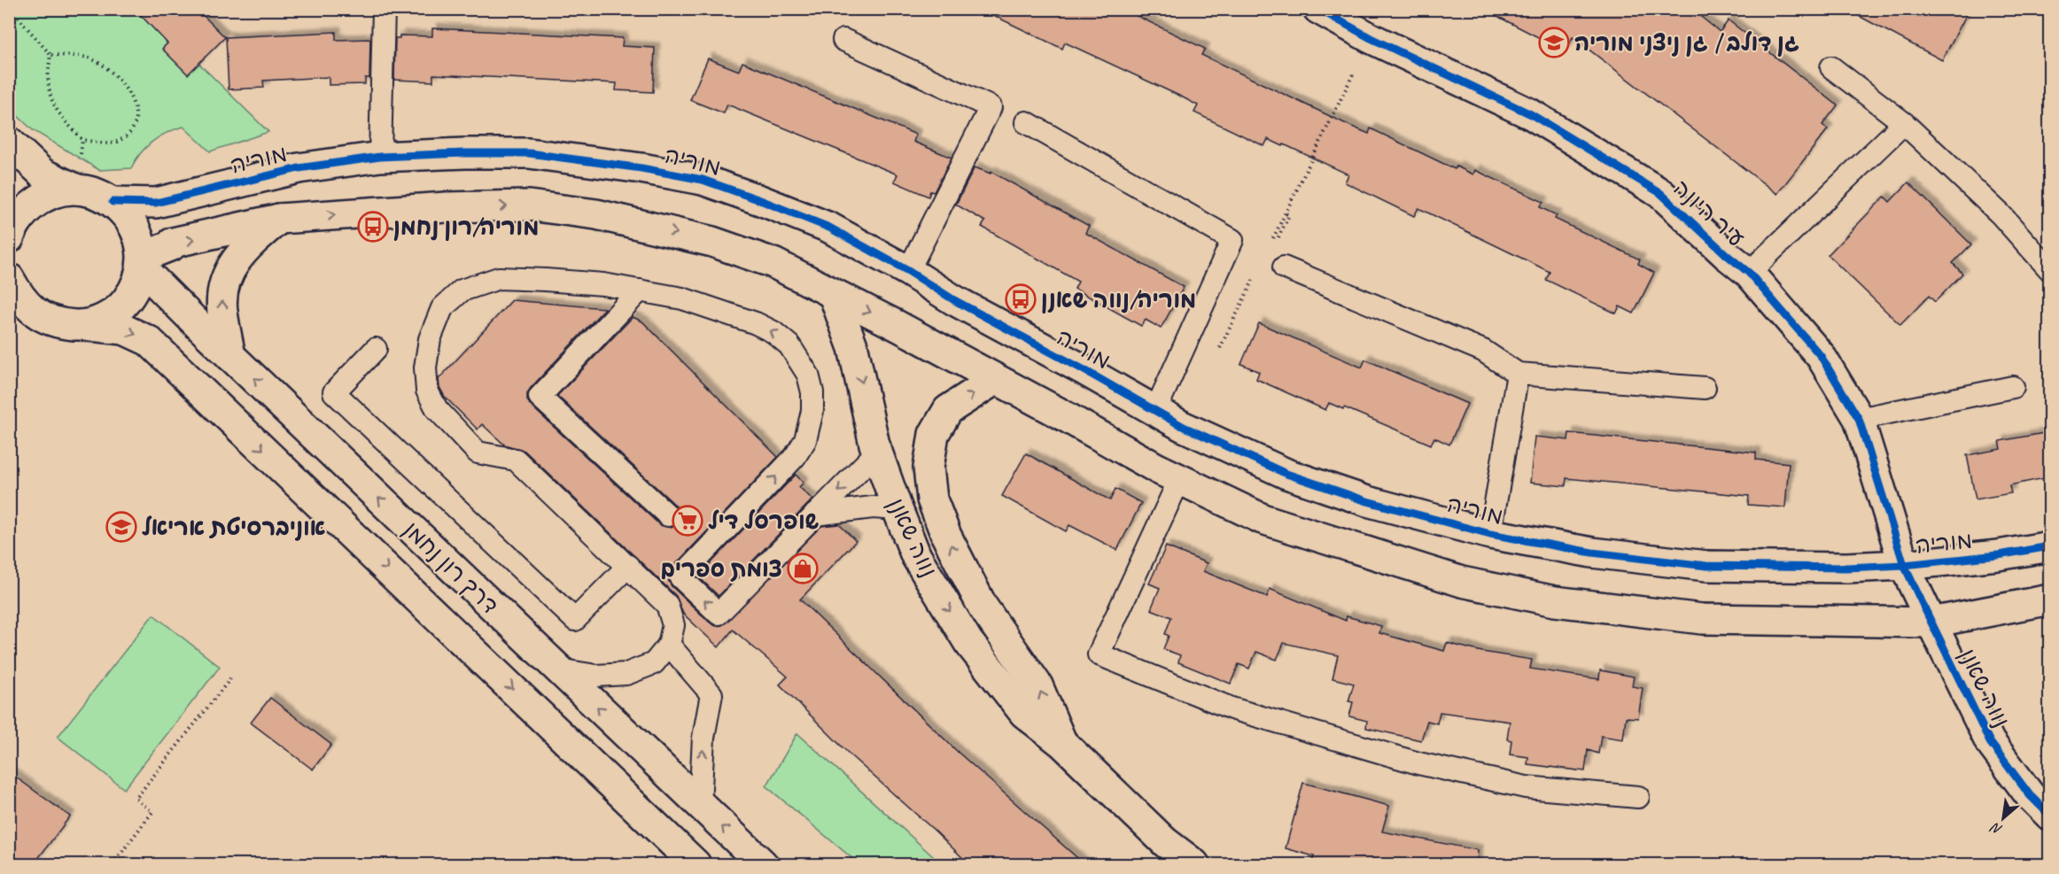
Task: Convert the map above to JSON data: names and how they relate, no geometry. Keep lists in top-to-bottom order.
{
  "streets": {
    "street": [
      "מוריה",
      "עיר היונה",
      "נווה שאנן",
      "דרך רון נחמן"
    ]
  },
  "crossings": [
    ["מוריה", "עיר היונה"],
    ["מוריה", "נווה שאנן"],
    ["עיר היונה", "נווה שאנן"]
  ],
  "places": {
    "school or university": ["גן דולב | גן ניצני מוריה", "אוניברסיטת אריאל"],
    "bus stop": ["מוריה/רון נחמן", "מוריה/נווה שאנן"],
    "supermarket": ["שופרסל דיל"],
    "shop": ["צומת ספרים"]
  },
  "north": "bottom left"
}
